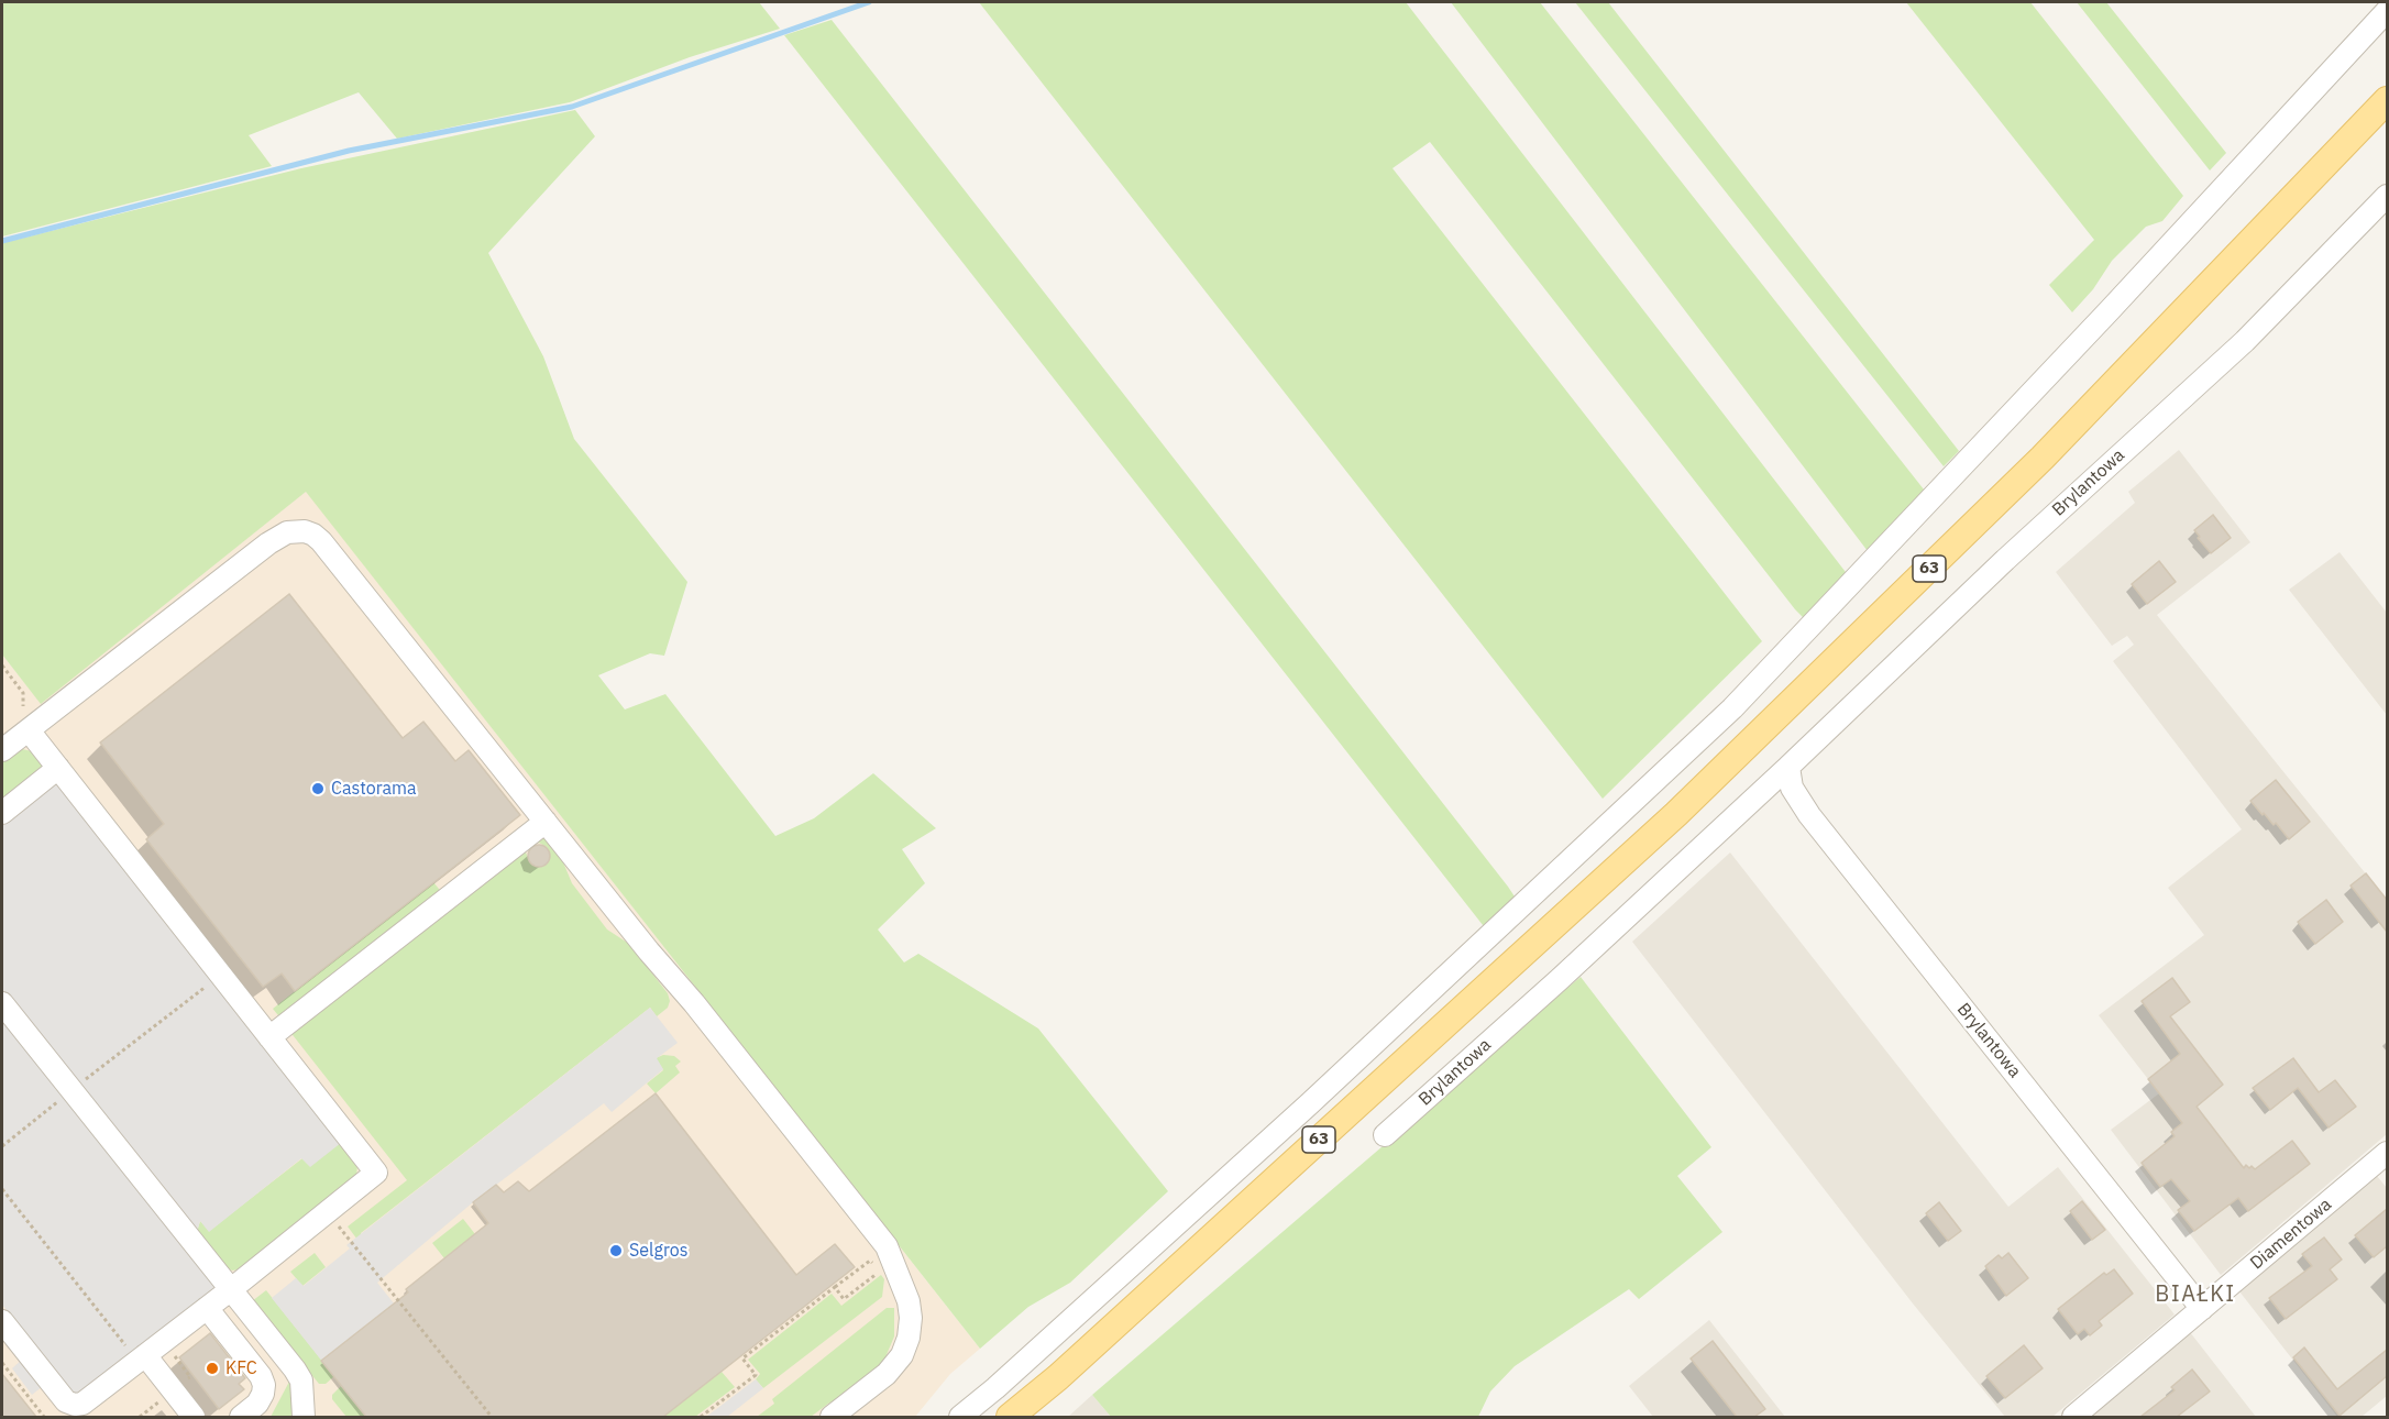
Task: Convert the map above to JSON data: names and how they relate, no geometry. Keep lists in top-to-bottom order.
{
  "streets": {
    "main road": ["63"],
    "street": ["Brylantowa", "Diamentowa"]
  },
  "crossings": [
    ["Brylantowa", "Diamentowa"]
  ],
  "districts": ["BIAŁKI"],
  "places": ["Castorama", "Selgros", "KFC"]
}
